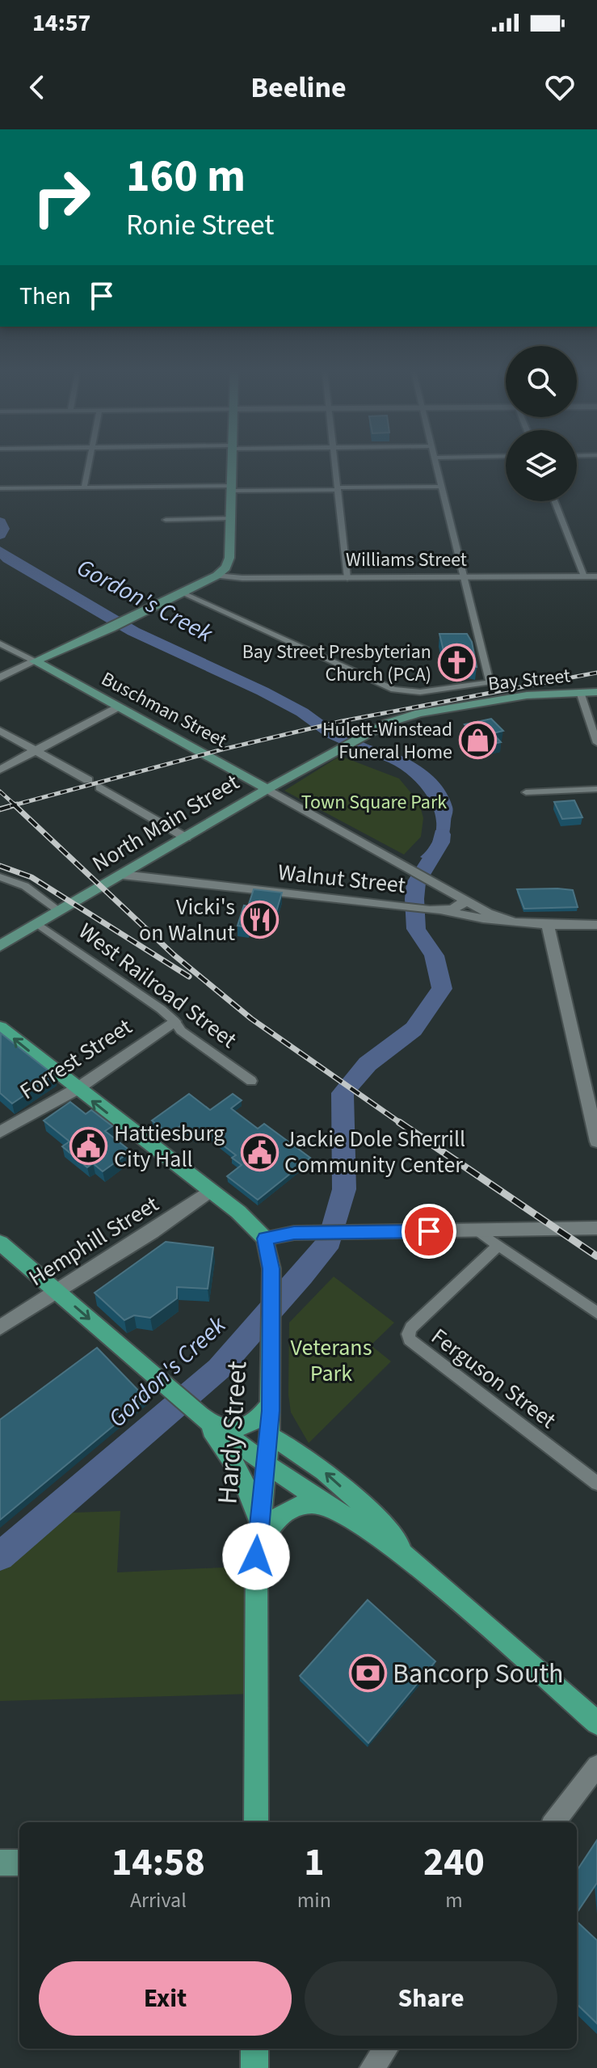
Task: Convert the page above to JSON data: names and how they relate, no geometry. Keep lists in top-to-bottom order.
{
  "streets": {
    "main road": [
      "Bay Street",
      "Buschman Street",
      "North Main Street",
      "Hardy Street"
    ],
    "street": [
      "Williams Street",
      "Walnut Street",
      "West Railroad Street",
      "Forrest Street",
      "Hemphill Street",
      "Ferguson Street"
    ]
  },
  "crossings": [
    ["Bay Street", "North Main Street"],
    ["Buschman Street", "North Main Street"],
    ["Buschman Street", "Walnut Street"],
    ["North Main Street", "Walnut Street"],
    ["North Main Street", "West Railroad Street"],
    ["West Railroad Street", "Forrest Street"]
  ],
  "water": ["Gordon's Creek"],
  "parks": ["Town Square Park", "Veterans Park"],
  "places": {
    "church": ["Bay Street Presbyterian Church (PCA)"],
    "shop": ["Hulett-Winstead Funeral Home"],
    "restaurant": ["Vicki's on Walnut"],
    "public building": ["Hattiesburg City Hall", "Jackie Dole Sherrill Community Center"],
    "bank": ["Bancorp South"]
  },
  "page": {
    "status": "14:57",
    "header": "Beeline",
    "turn": ["160 m", "Ronie Street"],
    "then": "Then",
    "eta": [
      "14:58",
      "Arrival",
      "1",
      "min",
      "240",
      "m"
    ],
    "buttons": ["Exit", "Share"]
  }
}
